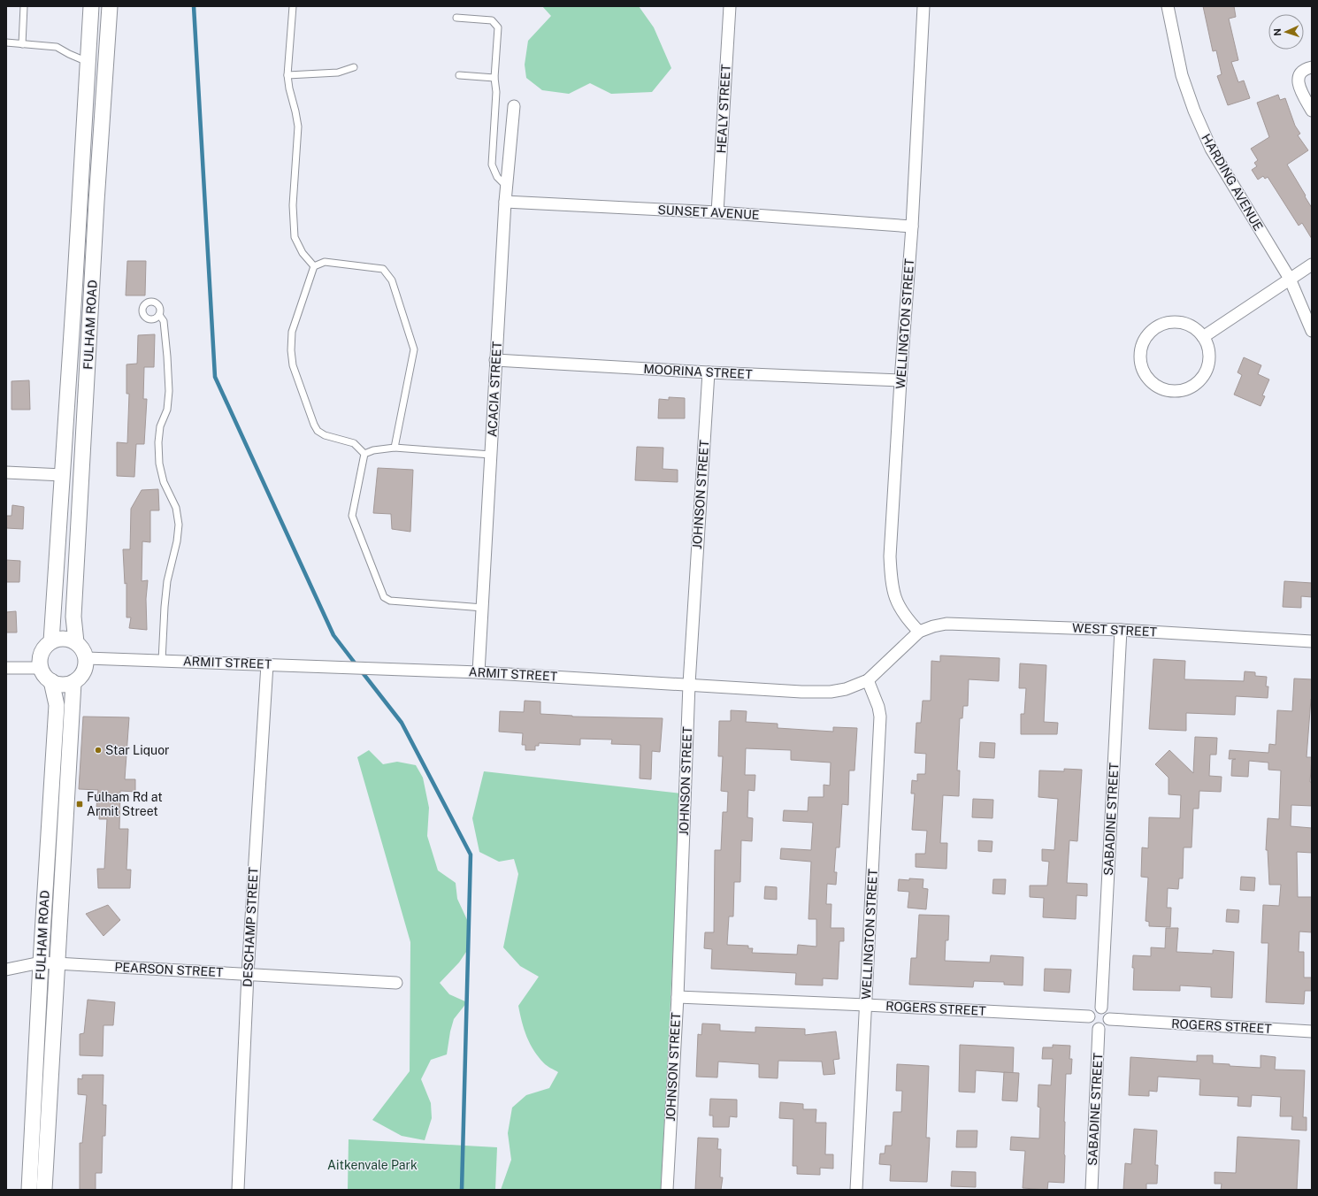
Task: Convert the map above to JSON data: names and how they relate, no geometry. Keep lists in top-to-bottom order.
{
  "streets": {
    "street": [
      "HEALY STREET",
      "HARDING AVENUE",
      "SUNSET AVENUE",
      "WELLINGTON STREET",
      "FULHAM ROAD",
      "MOORINA STREET",
      "ACACIA STREET",
      "JOHNSON STREET",
      "WEST STREET",
      "ARMIT STREET",
      "SABADINE STREET",
      "DESCHAMP STREET",
      "PEARSON STREET",
      "ROGERS STREET"
    ]
  },
  "crossings": [
    ["HEALY STREET", "SUNSET AVENUE"],
    ["SUNSET AVENUE", "WELLINGTON STREET"],
    ["SUNSET AVENUE", "ACACIA STREET"],
    ["WELLINGTON STREET", "MOORINA STREET"],
    ["WELLINGTON STREET", "WEST STREET"],
    ["WELLINGTON STREET", "ARMIT STREET"],
    ["WELLINGTON STREET", "ROGERS STREET"],
    ["FULHAM ROAD", "ARMIT STREET"],
    ["FULHAM ROAD", "PEARSON STREET"],
    ["MOORINA STREET", "ACACIA STREET"],
    ["MOORINA STREET", "JOHNSON STREET"],
    ["ACACIA STREET", "ARMIT STREET"],
    ["JOHNSON STREET", "ARMIT STREET"],
    ["JOHNSON STREET", "ROGERS STREET"],
    ["WEST STREET", "ARMIT STREET"],
    ["WEST STREET", "SABADINE STREET"],
    ["ARMIT STREET", "DESCHAMP STREET"],
    ["SABADINE STREET", "ROGERS STREET"],
    ["DESCHAMP STREET", "PEARSON STREET"]
  ],
  "parks": ["Aitkenvale Park"],
  "places": {
    "other": ["Star Liquor"],
    "transit": ["Fulham Rd at Armit Street"]
  },
  "north": "left"
}
